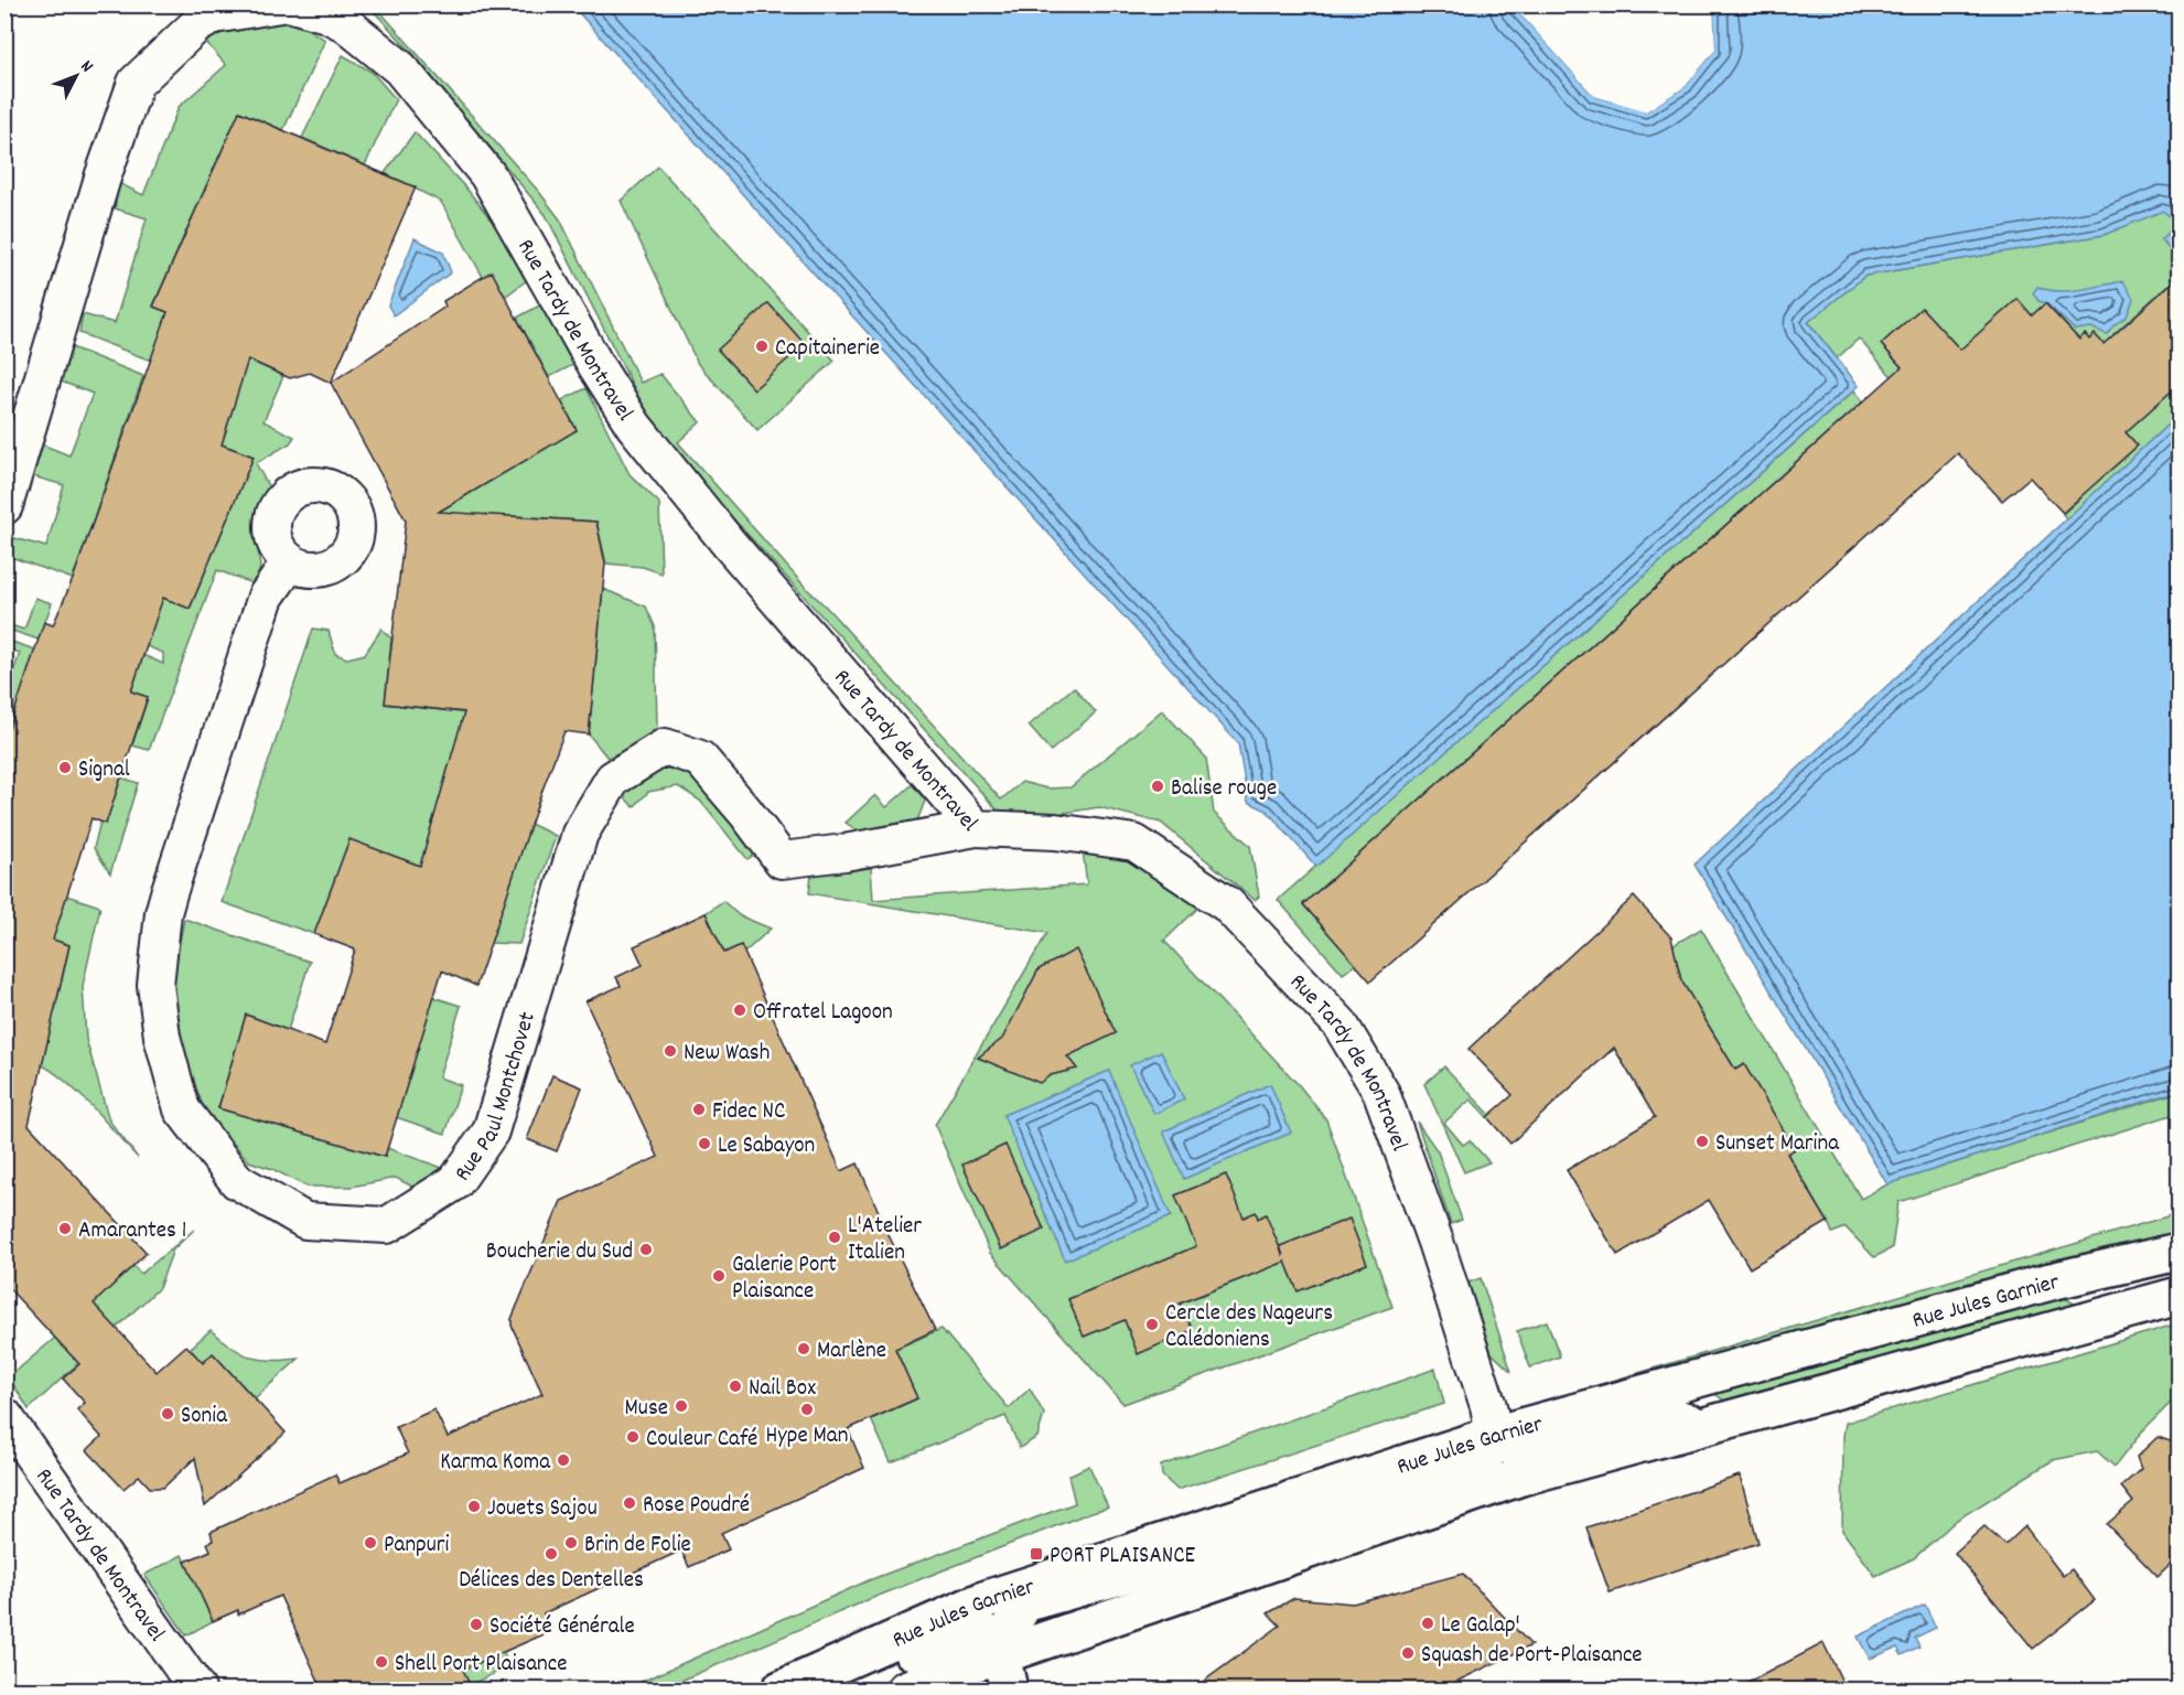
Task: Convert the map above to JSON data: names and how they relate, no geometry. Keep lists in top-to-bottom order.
{
  "streets": {
    "main road": ["Rue Jules Garnier"],
    "street": ["Rue Tardy de Montravel", "Rue Paul Montchovet"]
  },
  "crossings": [
    ["Rue Tardy de Montravel", "Rue Paul Montchovet"],
    ["Rue Tardy de Montravel", "Rue Jules Garnier"]
  ],
  "places": {
    "other": [
      "Capitainerie",
      "Signal",
      "Balise rouge",
      "Offratel Lagoon",
      "New Wash",
      "Fidec NC",
      "Sunset Marina",
      "Le Sabayon",
      "Amarantes 1",
      "L'Atelier Italien",
      "Boucherie du Sud",
      "Galerie Port Plaisance",
      "Cercle des Nageurs Calédoniens",
      "Marlène",
      "Nail Box",
      "Muse",
      "Hype Man",
      "Sonia",
      "Couleur Café",
      "Karma Koma",
      "Rose Poudré",
      "Jouets Sajou",
      "Panpuri",
      "Brin de Folie",
      "Délices des Dentelles",
      "Le Galap'",
      "Société Générale",
      "Squash de Port-Plaisance",
      "Shell Port Plaisance"
    ],
    "transit": ["PORT PLAISANCE"]
  },
  "north": "top right"
}
